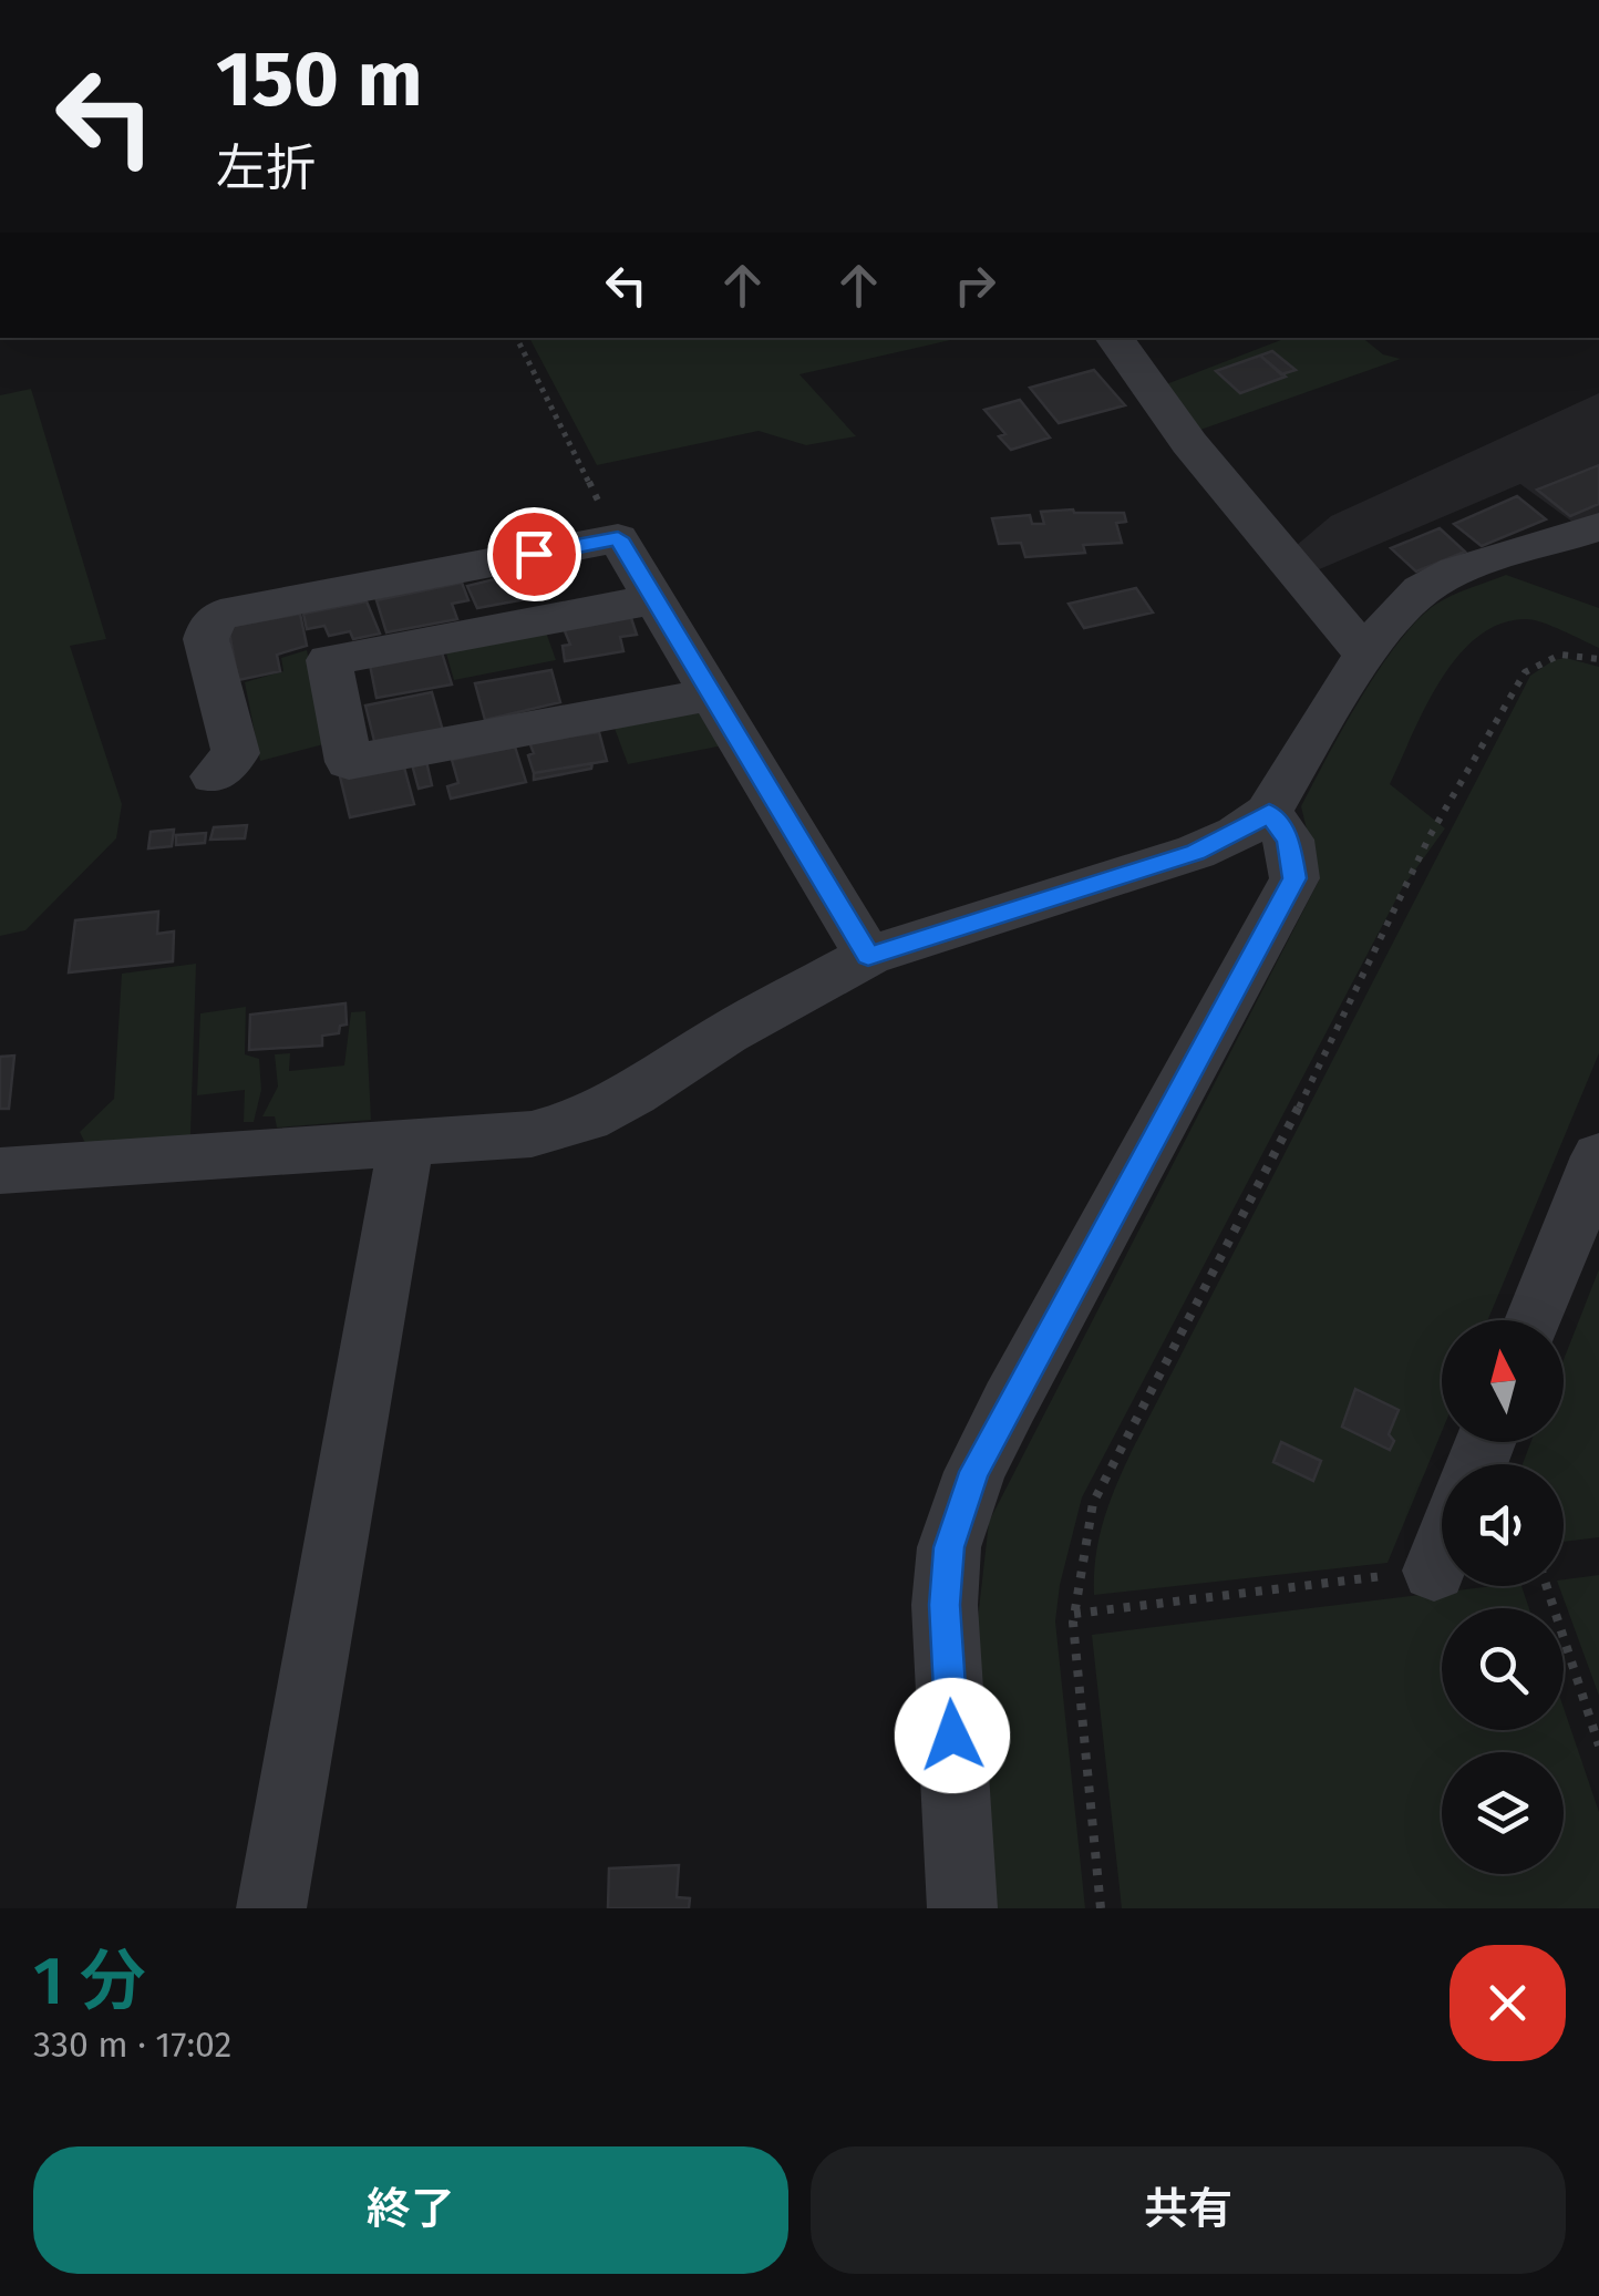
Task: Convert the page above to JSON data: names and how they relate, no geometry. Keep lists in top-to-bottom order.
{
  "north": "top",
  "page": {
    "turn": ["150 m", "左折"],
    "heading": ["1 分", "330 m · 17:02"],
    "buttons": ["終了", "共有"]
  }
}
